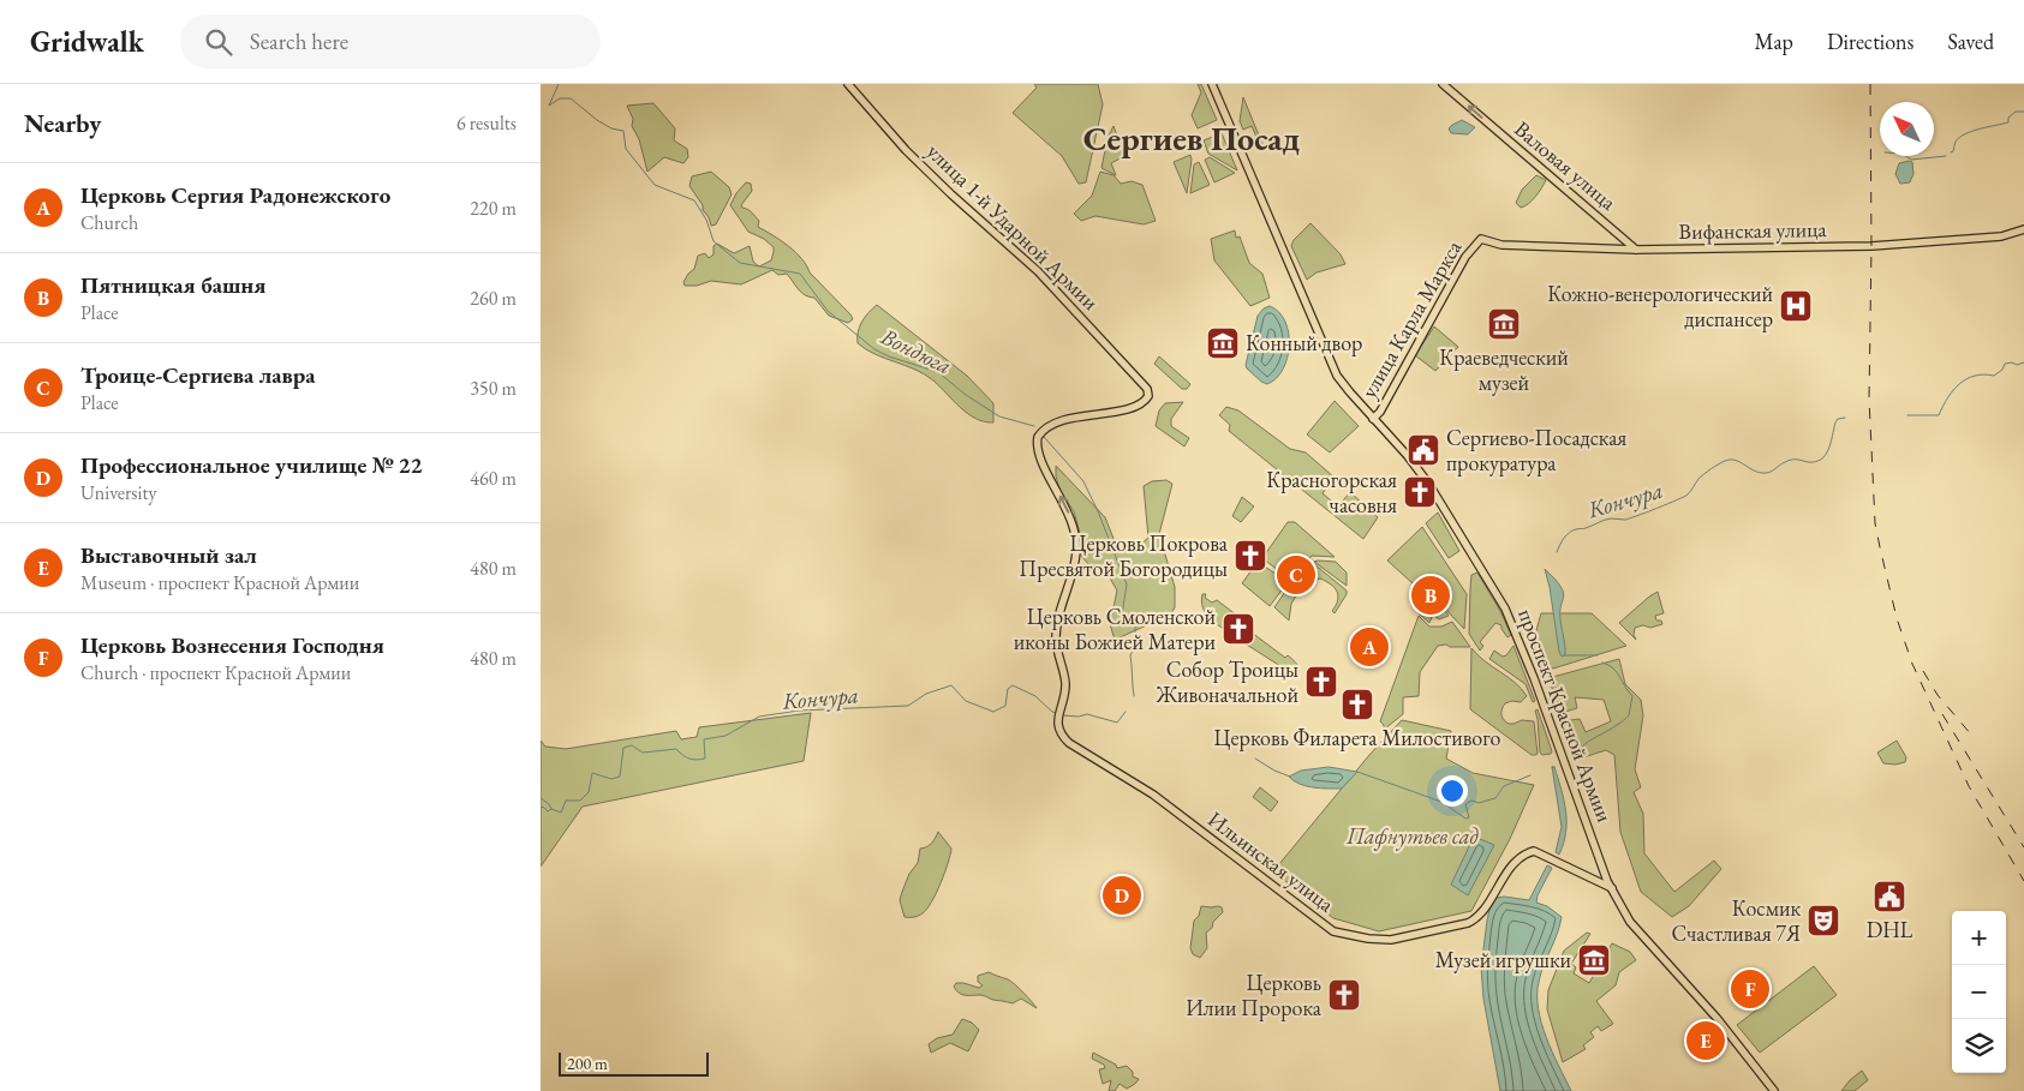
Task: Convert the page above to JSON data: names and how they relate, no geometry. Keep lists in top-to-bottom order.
{
  "streets": {
    "main road": [
      "Валовая улица",
      "улица 1-й Ударной Армии",
      "Вифанская улица",
      "улица Карла Маркса",
      "проспект Красной Армии",
      "Ильинская улица"
    ]
  },
  "crossings": [
    ["Валовая улица", "Вифанская улица"],
    ["улица 1-й Ударной Армии", "Ильинская улица"],
    ["Вифанская улица", "улица Карла Маркса"],
    ["улица Карла Маркса", "проспект Красной Армии"],
    ["проспект Красной Армии", "Ильинская улица"]
  ],
  "one_way": ["Валовая улица"],
  "districts": ["Сергиев Посад"],
  "water": ["Вондюга", "Кончура"],
  "parks": ["Пафнутьев сад"],
  "places": {
    "hospital": ["Кожно-венерологический диспансер"],
    "museum": ["Краеведческий музей", "Конный двор", "Музей игрушки"],
    "public building": ["Сергиево-Посадская прокуратура", "DHL"],
    "church": [
      "Красногорская часовня",
      "Церковь Покрова Пресвятой Богородицы",
      "Церковь Смоленской иконы Божией Матери",
      "Собор Троицы Живоначальной",
      "Церковь Филарета Милостивого",
      "Церковь Илии Пророка"
    ],
    "theatre": ["Космик Счастливая 7Я"]
  },
  "scale_bar": "200 m",
  "north": "top left",
  "page": {
    "header": "Gridwalk",
    "search": "Search here",
    "nav": ["Map", "Directions", "Saved"],
    "heading": ["Nearby", "6 results"],
    "list": [
      {
        "mark": "A",
        "name": "Церковь Сергия Радонежского",
        "note": "Church",
        "value": "220 m"
      },
      {
        "mark": "B",
        "name": "Пятницкая башня",
        "note": "Place",
        "value": "260 m"
      },
      {
        "mark": "C",
        "name": "Троице-Сергиева лавра",
        "note": "Place",
        "value": "350 m"
      },
      {
        "mark": "D",
        "name": "Профессиональное училище № 22",
        "note": "University",
        "value": "460 m"
      },
      {
        "mark": "E",
        "name": "Выставочный зал",
        "note": "Museum · проспект Красной Армии",
        "value": "480 m"
      },
      {
        "mark": "F",
        "name": "Церковь Вознесения Господня",
        "note": "Church · проспект Красной Армии",
        "value": "480 m"
      }
    ],
    "pins": [
      "C",
      "B",
      "A",
      "D",
      "F",
      "E"
    ],
    "map_buttons": ["+", "−"],
    "scale": "200 m"
  }
}
